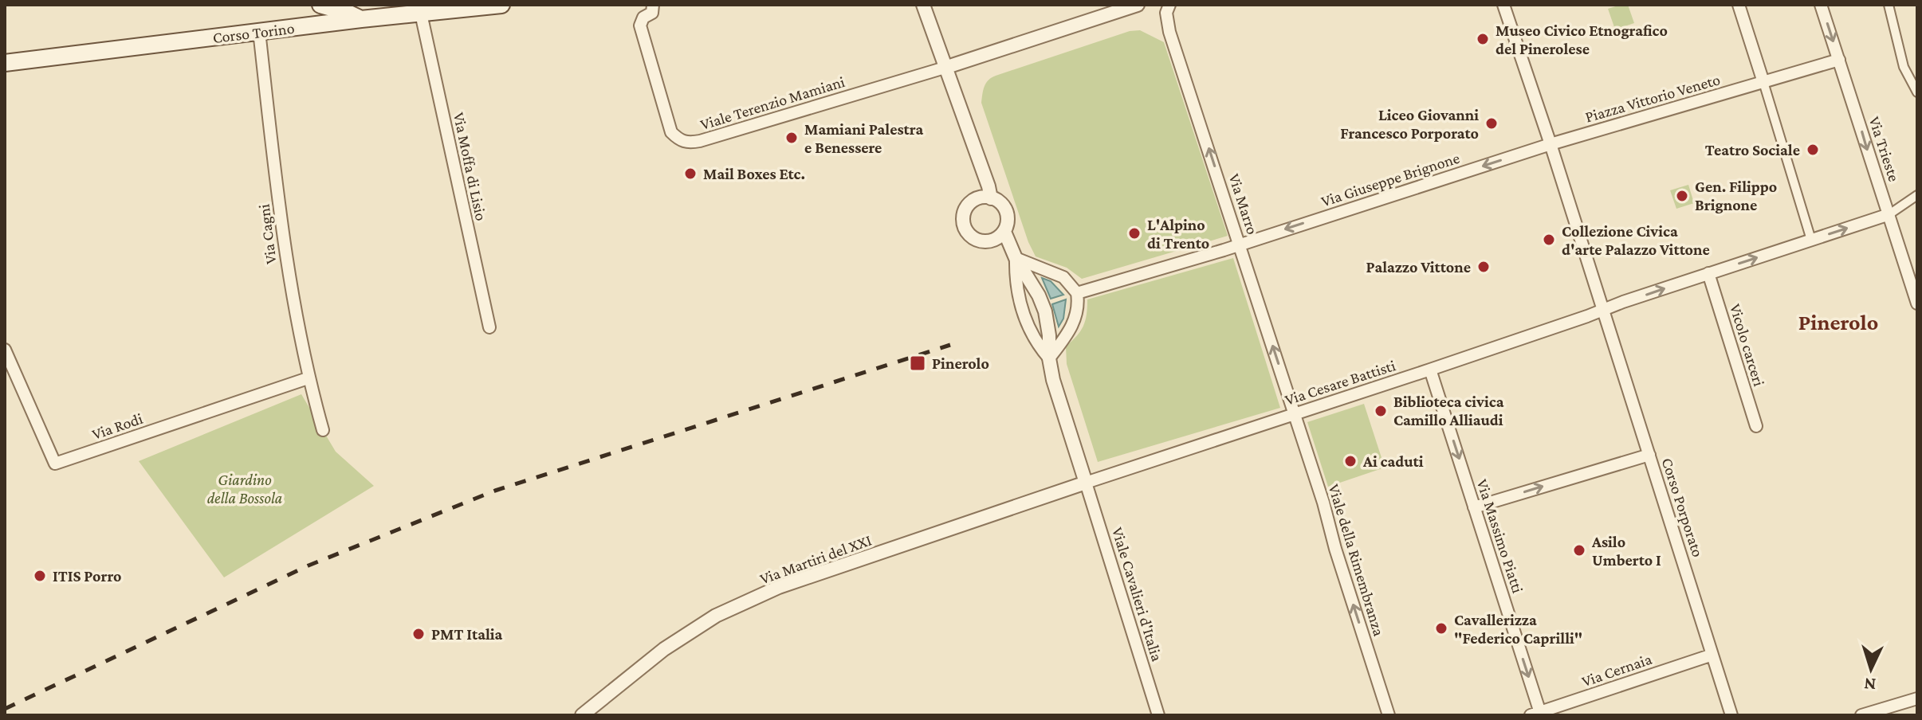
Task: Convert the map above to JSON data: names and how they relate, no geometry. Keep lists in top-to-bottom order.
{
  "streets": {
    "main road": ["Corso Torino"],
    "street": [
      "Piazza Vittorio Veneto",
      "Viale Terenzio Mamiani",
      "Via Trieste",
      "Via Moffa di Lisio",
      "Via Giuseppe Brignone",
      "Via Marro",
      "Via Cagni",
      "Vicolo carceri",
      "Via Cesare Battisti",
      "Via Rodi",
      "Corso Porporato",
      "Via Massimo Piatti",
      "Via Martiri del XXI",
      "Viale della Rimembranza",
      "Viale Cavalieri d'Italia",
      "Via Cernaia"
    ]
  },
  "crossings": [
    ["Corso Torino", "Via Moffa di Lisio"],
    ["Corso Torino", "Via Cagni"],
    ["Piazza Vittorio Veneto", "Via Trieste"],
    ["Piazza Vittorio Veneto", "Via Giuseppe Brignone"],
    ["Via Giuseppe Brignone", "Via Marro"],
    ["Via Marro", "Via Cesare Battisti"],
    ["Via Marro", "Viale della Rimembranza"],
    ["Via Cagni", "Via Rodi"],
    ["Via Cesare Battisti", "Corso Porporato"],
    ["Via Cesare Battisti", "Via Massimo Piatti"],
    ["Via Cesare Battisti", "Via Martiri del XXI"],
    ["Via Cesare Battisti", "Viale della Rimembranza"],
    ["Via Cesare Battisti", "Viale Cavalieri d'Italia"],
    ["Corso Porporato", "Via Cernaia"],
    ["Via Massimo Piatti", "Via Cernaia"],
    ["Via Martiri del XXI", "Viale Cavalieri d'Italia"]
  ],
  "one_way": [
    "Via Giuseppe Brignone",
    "Via Marro",
    "Via Massimo Piatti",
    "Viale della Rimembranza"
  ],
  "districts": ["Pinerolo"],
  "parks": ["Giardino della Bossola"],
  "places": {
    "other": [
      "Museo Civico Etnografico del Pinerolese",
      "Liceo Giovanni Francesco Porporato",
      "Mamiani Palestra e Benessere",
      "Teatro Sociale",
      "Mail Boxes Etc.",
      "Gen. Filippo Brignone",
      "L'Alpino di Trento",
      "Collezione Civica d'arte Palazzo Vittone",
      "Palazzo Vittone",
      "Biblioteca civica Camillo Alliaudi",
      "Ai caduti",
      "Asilo Umberto I",
      "ITIS Porro",
      "Cavallerizza \"Federico Caprilli\"",
      "PMT Italia"
    ],
    "transit": ["Pinerolo"]
  },
  "north": "bottom"
}
